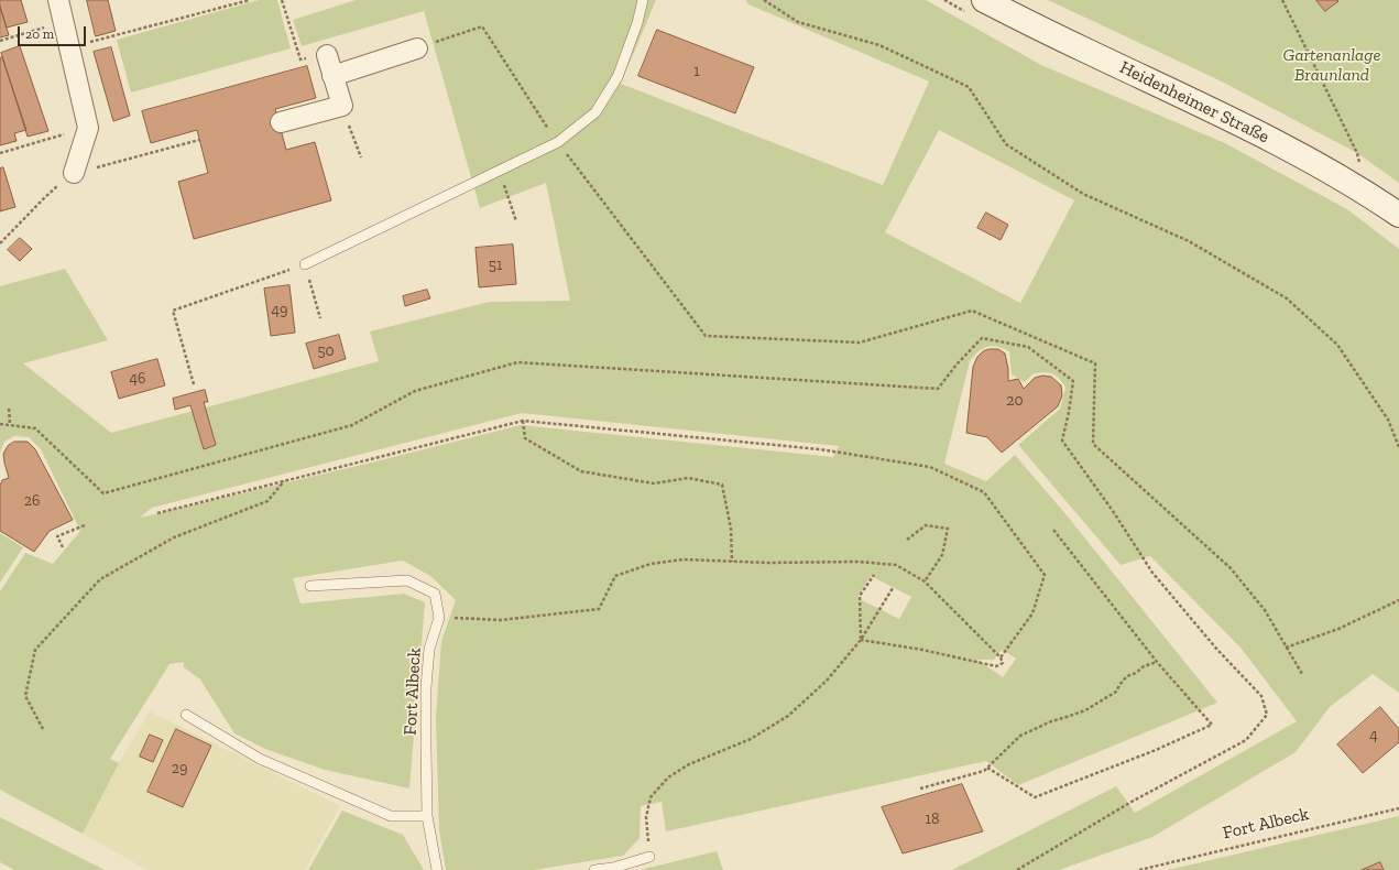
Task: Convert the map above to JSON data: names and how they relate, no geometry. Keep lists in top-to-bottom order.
{
  "streets": {
    "main road": ["Heidenheimer Straße"],
    "lane": ["Fort Albeck"]
  },
  "parks": ["Gartenanlage Braunland"],
  "house_numbers": [
    "1",
    "51",
    "49",
    "50",
    "46",
    "20",
    "26",
    "4",
    "29",
    "18"
  ],
  "scale_bar": "20 m"
}
